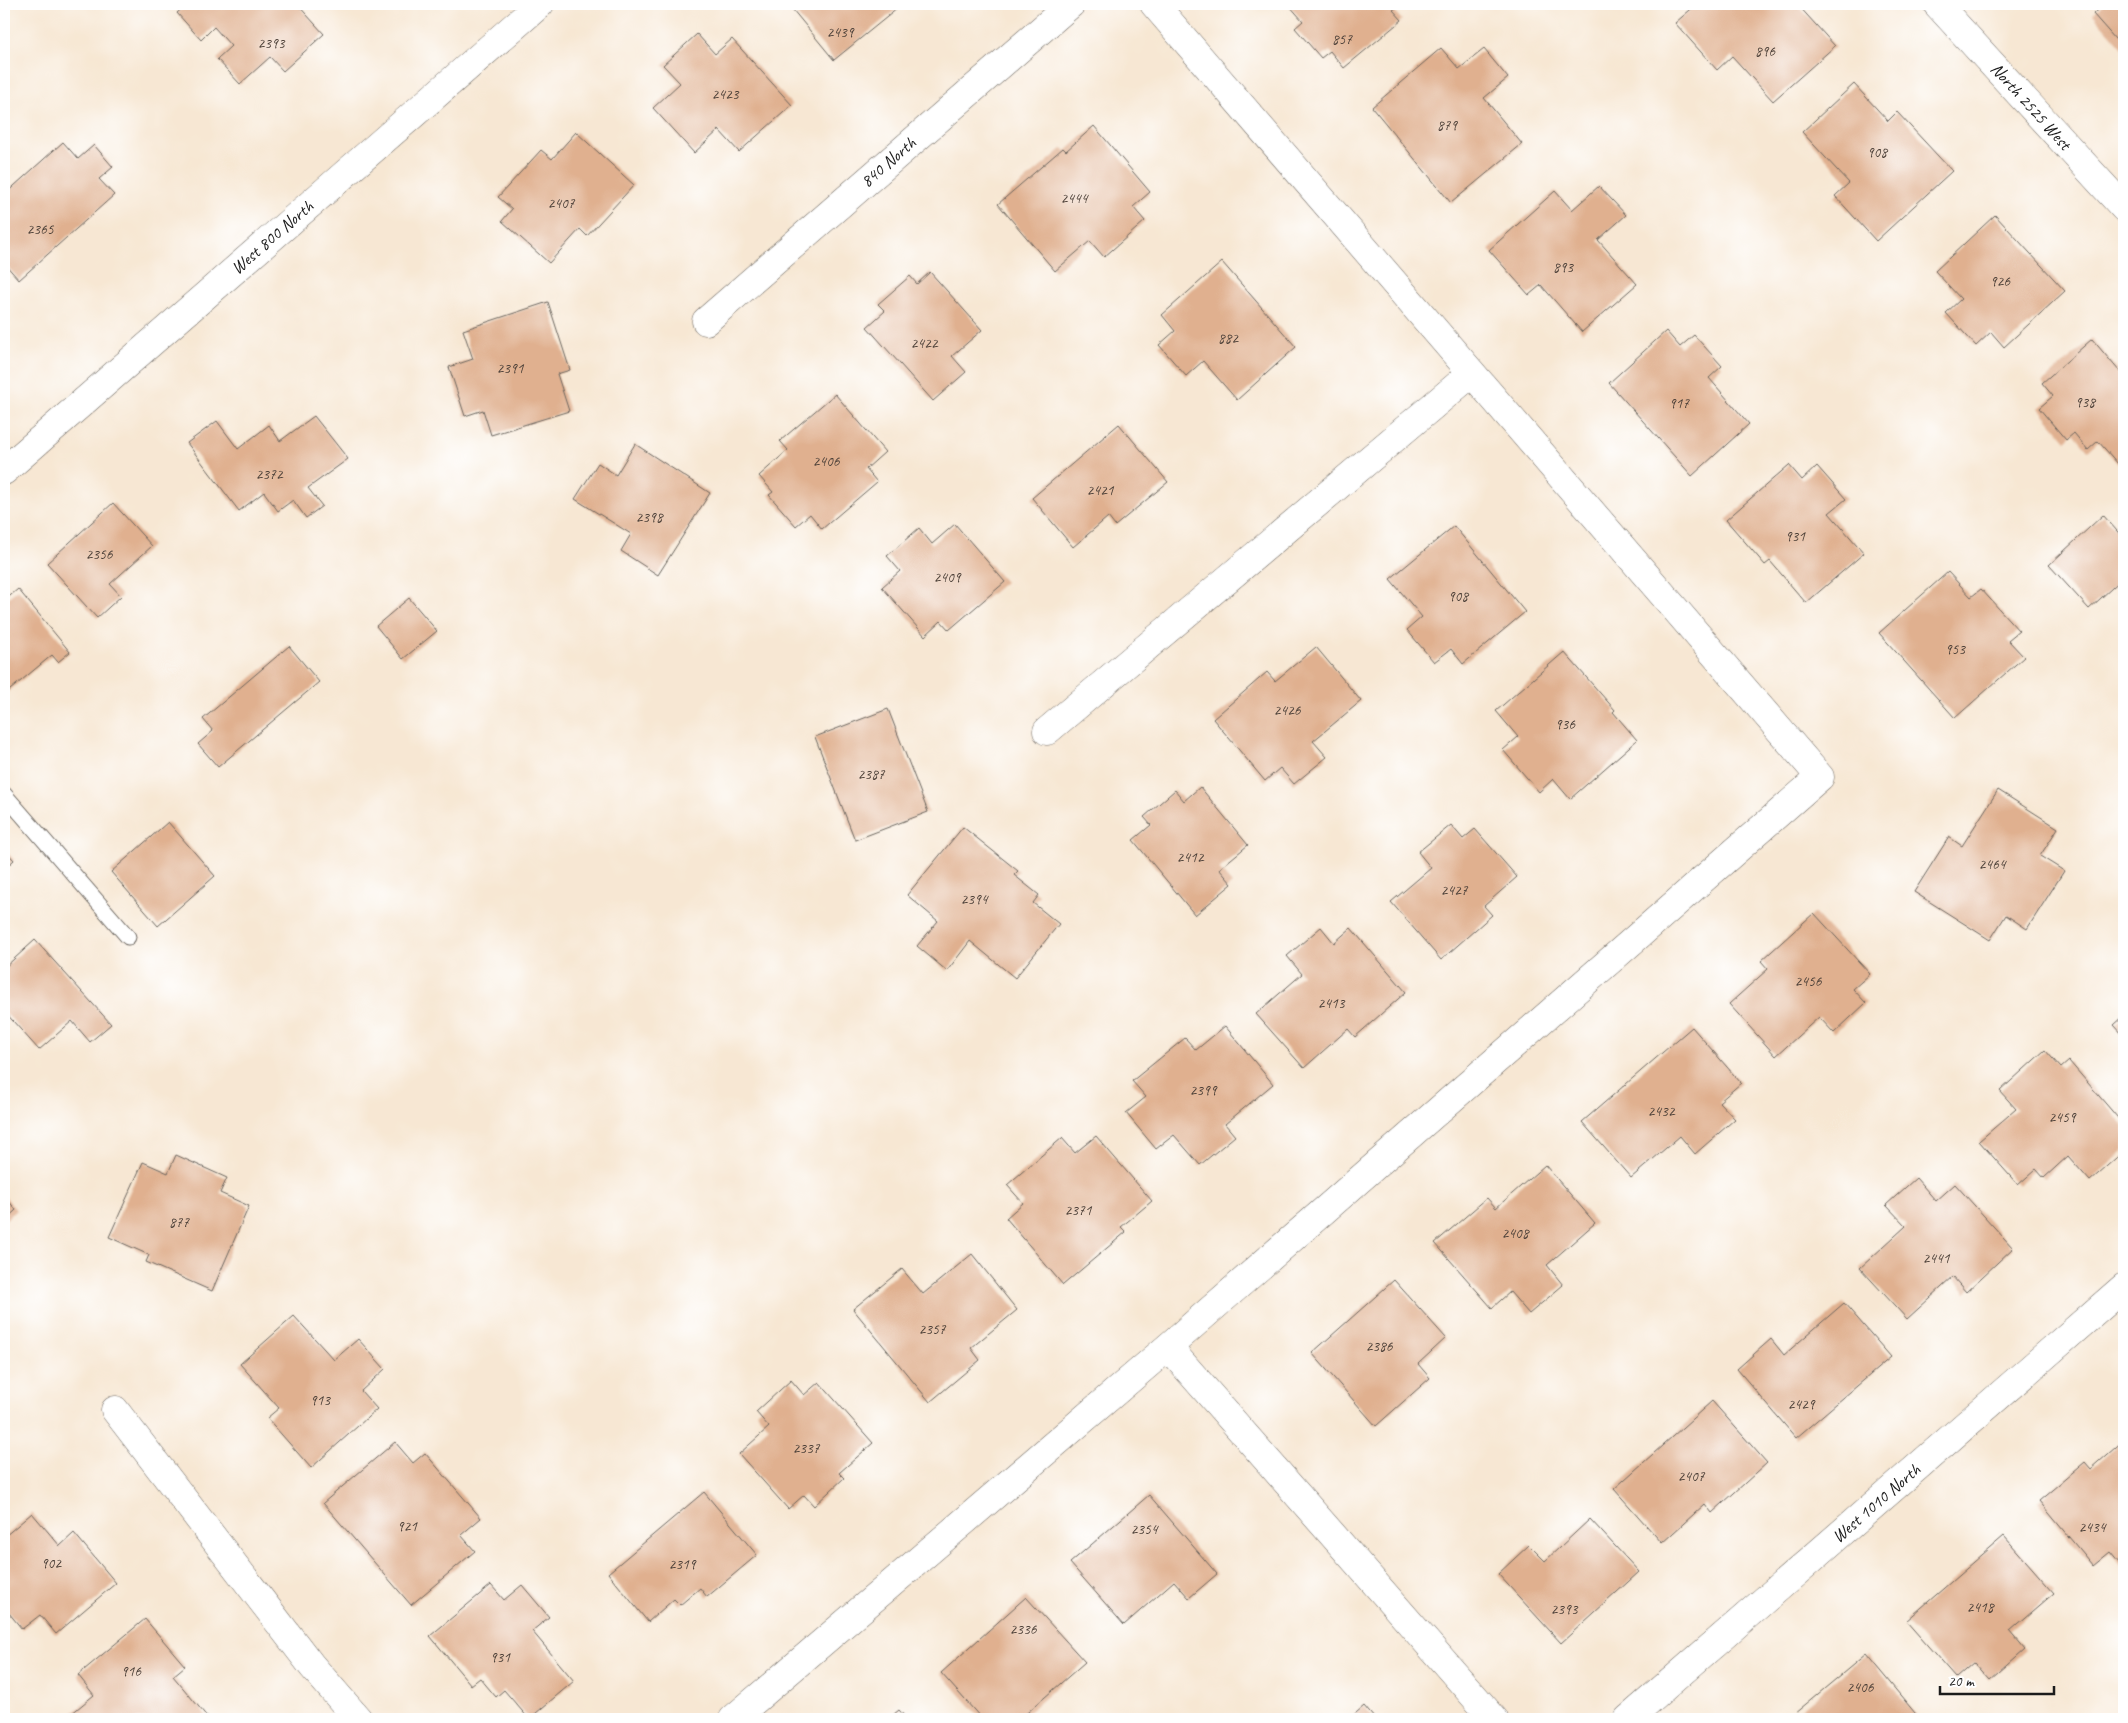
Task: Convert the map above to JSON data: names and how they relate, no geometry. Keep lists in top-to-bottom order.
{
  "streets": {
    "street": [
      "North 2525 West",
      "840 North",
      "West 800 North",
      "West 1010 North"
    ]
  },
  "house_numbers": [
    "2439",
    "857",
    "2393",
    "896",
    "2423",
    "879",
    "908",
    "2444",
    "2407",
    "2365",
    "893",
    "926",
    "882",
    "2422",
    "2391",
    "938",
    "917",
    "2406",
    "2372",
    "2421",
    "2398",
    "931",
    "2356",
    "2409",
    "908",
    "953",
    "2426",
    "936",
    "2387",
    "2412",
    "2464",
    "2427",
    "2394",
    "2456",
    "2413",
    "2399",
    "2432",
    "2459",
    "2371",
    "877",
    "2408",
    "2441",
    "2357",
    "2386",
    "913",
    "2429",
    "2337",
    "2407",
    "921",
    "2434",
    "2354",
    "902",
    "2319",
    "2418",
    "2393",
    "2336",
    "931",
    "916",
    "2406"
  ],
  "scale_bar": "20 m"
}
